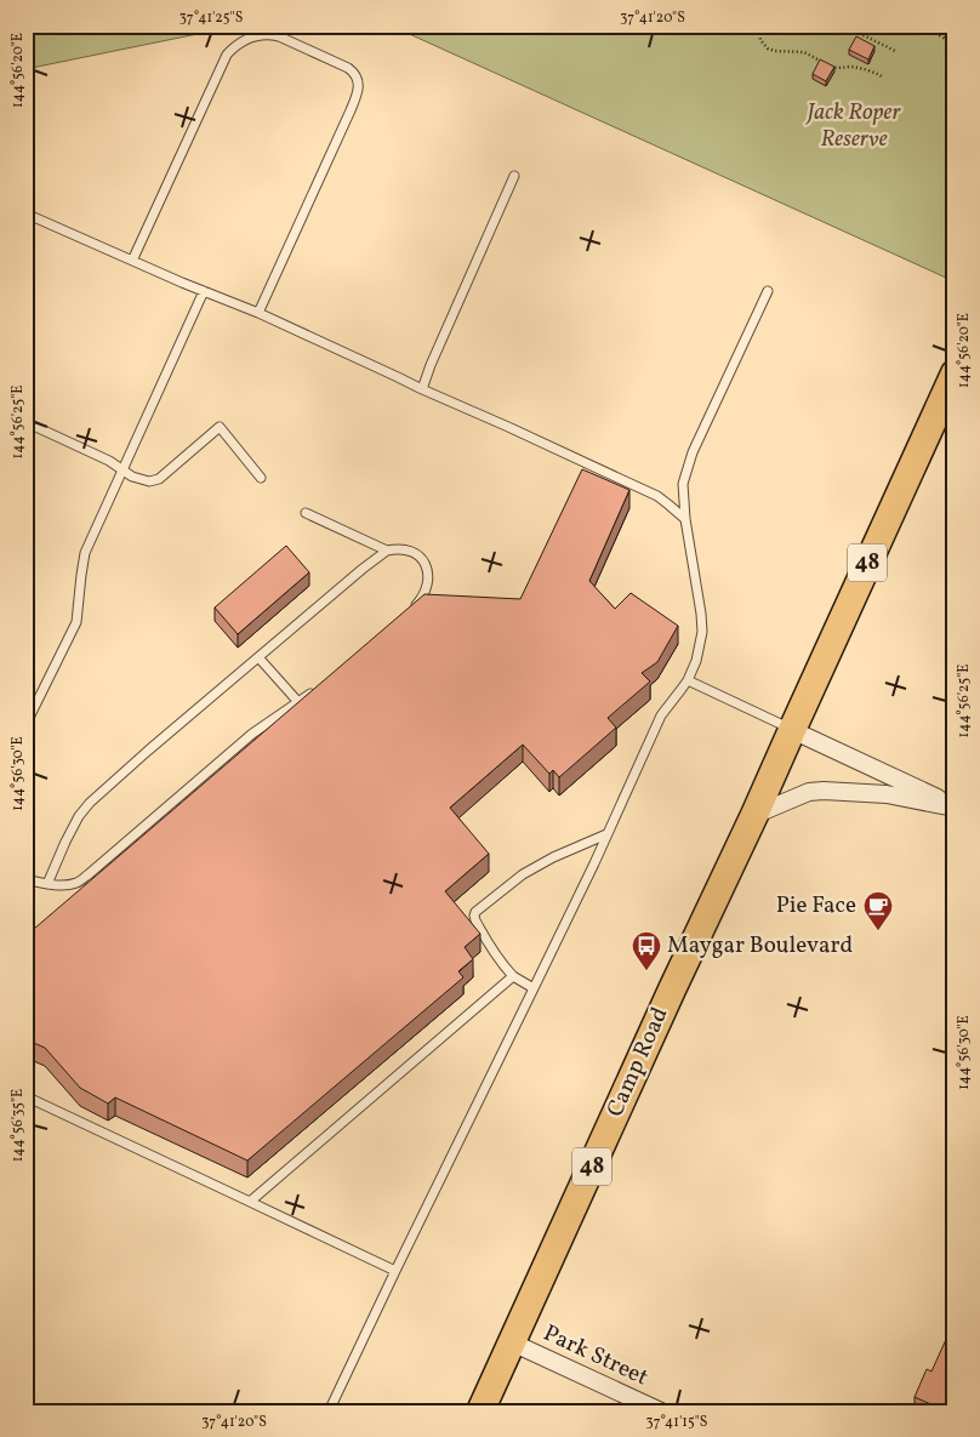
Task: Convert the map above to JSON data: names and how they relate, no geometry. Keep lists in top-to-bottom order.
{
  "streets": {
    "main road": ["48", "Camp Road"],
    "street": ["Park Street"]
  },
  "crossings": [
    ["Camp Road", "Park Street"]
  ],
  "parks": ["Jack Roper Reserve"],
  "places": {
    "cafe": ["Pie Face"],
    "bus stop": ["Maygar Boulevard"]
  },
  "coordinates": [
    "37°41'25\"S",
    "37°41'20\"S",
    "144°56'20\"E",
    "144°56'25\"E",
    "144°56'30\"E",
    "144°56'35\"E",
    "37°41'15\"S"
  ]
}
